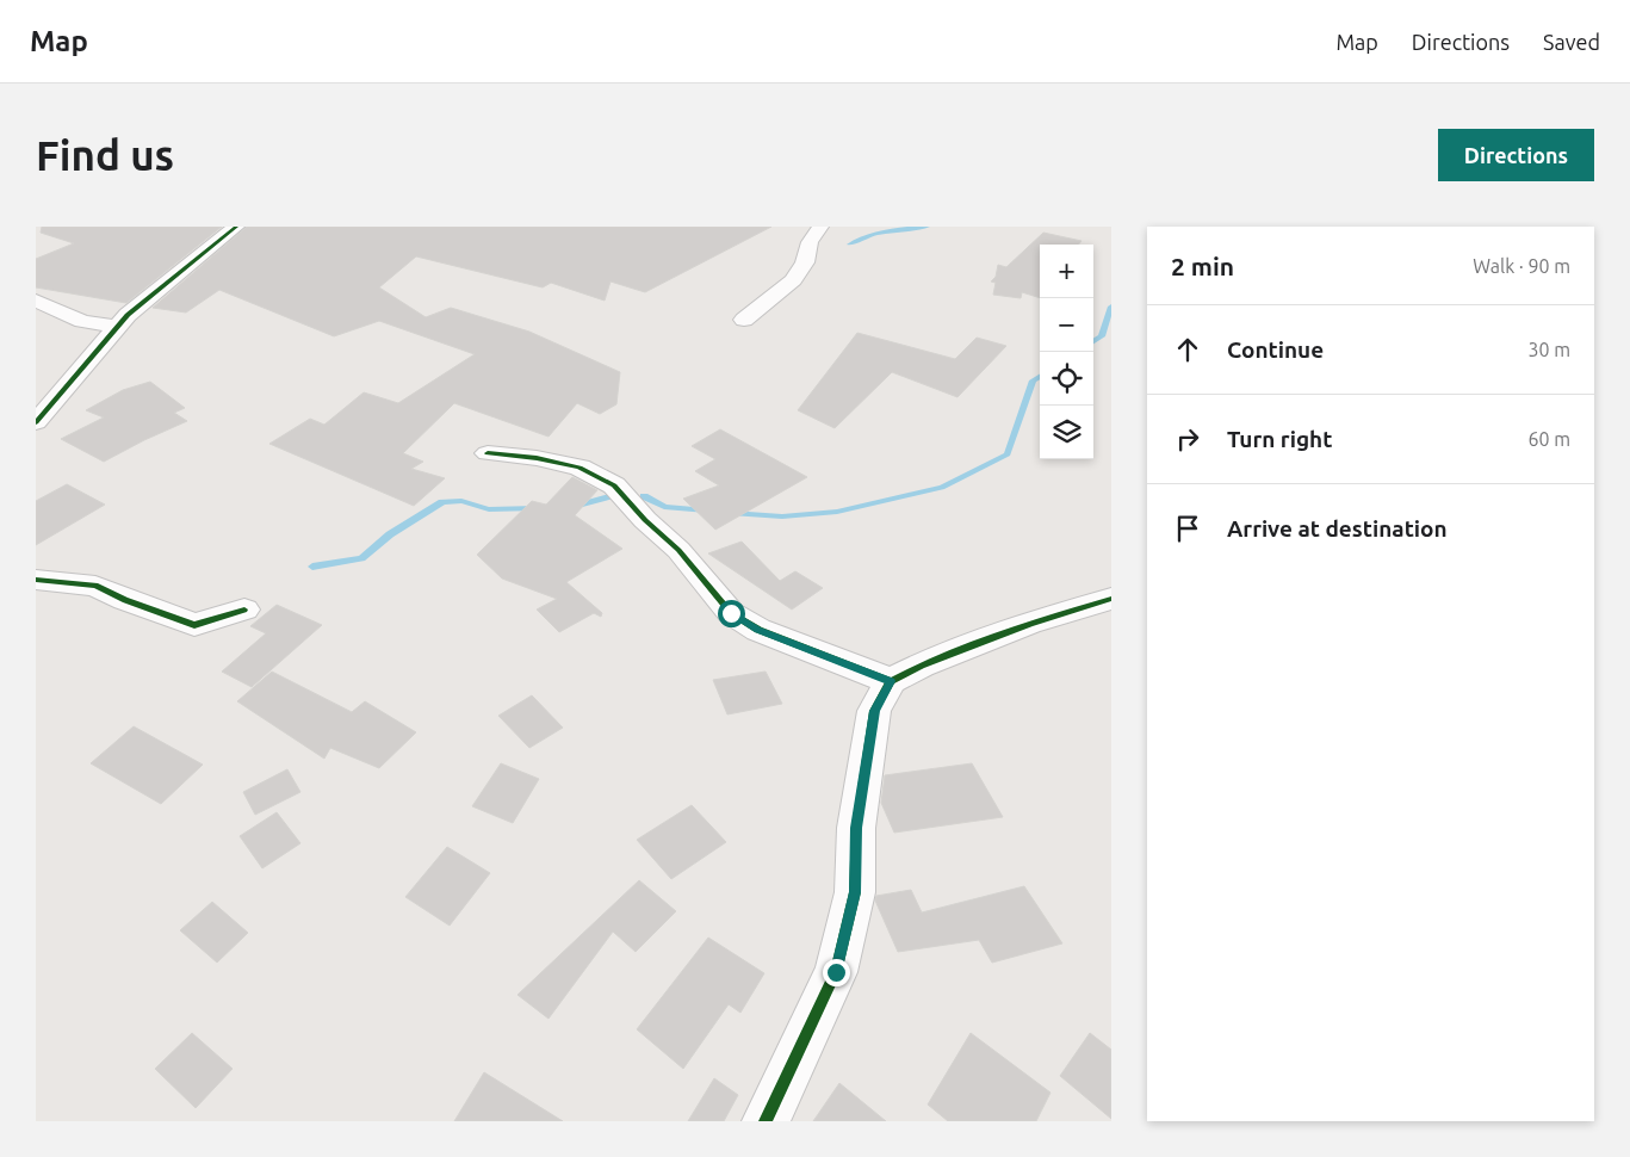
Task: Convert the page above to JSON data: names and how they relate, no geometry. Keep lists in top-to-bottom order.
{
  "page": {
    "header": "Map",
    "nav": ["Map", "Directions", "Saved"],
    "buttons": "Directions",
    "title": "Find us",
    "heading": ["2 min", "Walk · 90 m"],
    "map_buttons": ["+", "−"],
    "list": [
      ["Continue", "30 m"],
      ["Turn right", "60 m"],
      "Arrive at destination"
    ]
  }
}
